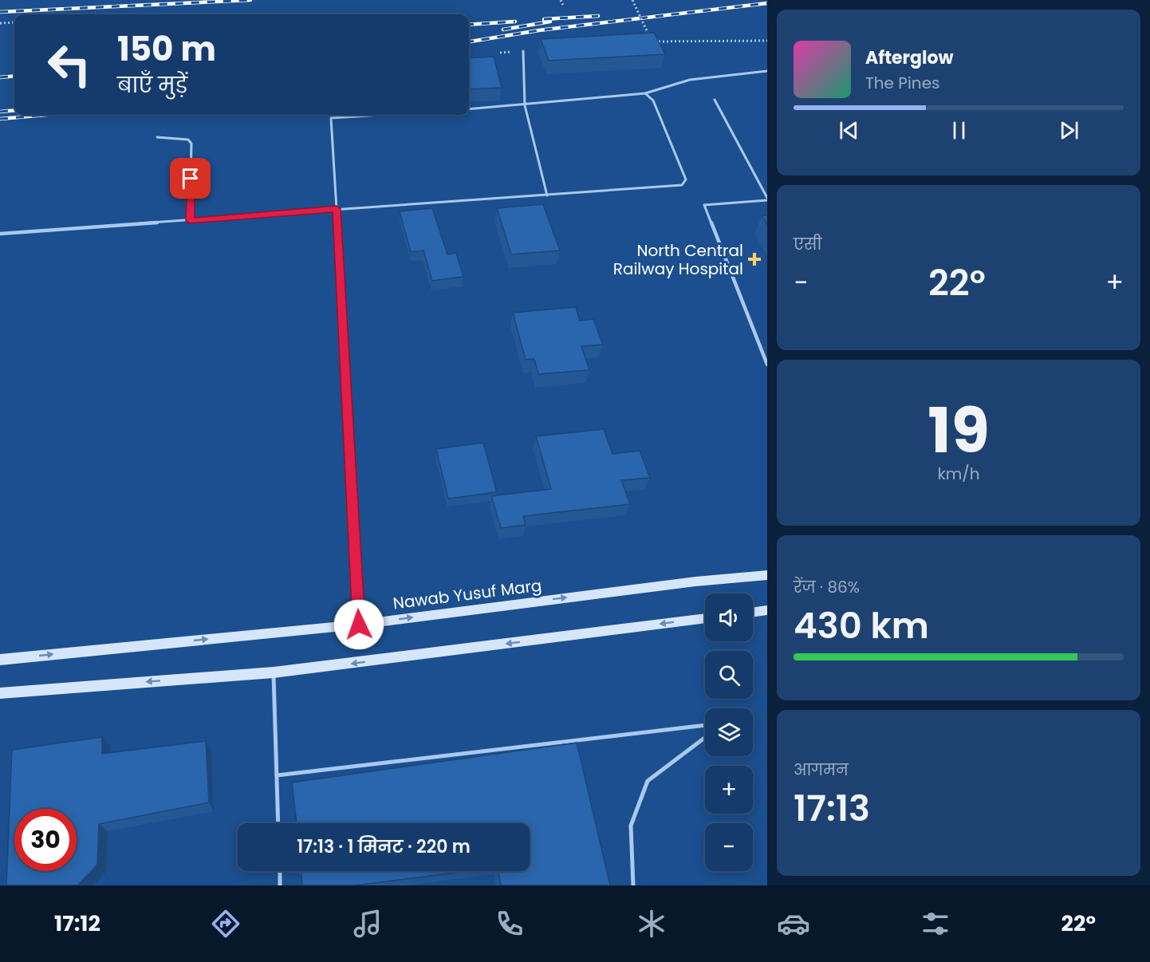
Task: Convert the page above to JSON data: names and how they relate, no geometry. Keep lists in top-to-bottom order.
{
  "streets": {
    "main road": ["Nawab Yusuf Marg"]
  },
  "places": {
    "health": ["North Central Railway Hospital"]
  },
  "page": {
    "turn": ["150 m", "बाएँ मुड़ें"],
    "song": ["Afterglow", "The Pines"],
    "tile": [
      "एसी",
      ["19", "km/h"],
      ["रेंज · 86%", "430 km"],
      ["आगमन", "17:13"]
    ],
    "heat": ["−", "22°", "+"],
    "map_buttons": ["+", "−"],
    "limit": "30",
    "trip": "17:13 · 1 मिनट · 220 m",
    "tabs": ["17:12", "22°"]
  }
}
